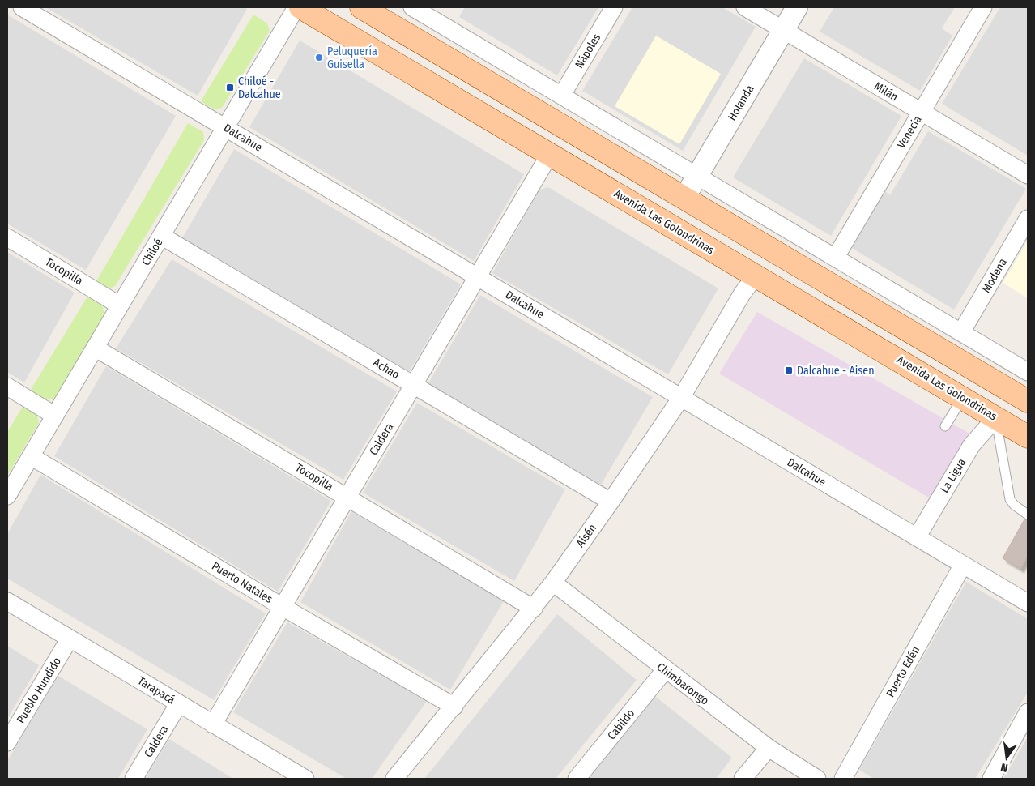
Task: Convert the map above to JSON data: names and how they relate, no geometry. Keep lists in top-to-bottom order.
{
  "streets": {
    "main road": ["Avenida Las Golondrinas"],
    "street": [
      "Nápoles",
      "Milán",
      "Holanda",
      "Venecia",
      "Dalcahue",
      "Chiloé",
      "Tocopilla",
      "Modena",
      "Achao",
      "Caldera",
      "La Ligua",
      "Aisén",
      "Puerto Natales",
      "Puerto Edén",
      "Chimbarongo",
      "Pueblo Hundido",
      "Tarapacá",
      "Cabildo"
    ]
  },
  "crossings": [
    ["Milán", "Holanda"],
    ["Milán", "Venecia"],
    ["Dalcahue", "Chiloé"],
    ["Dalcahue", "Caldera"],
    ["Dalcahue", "La Ligua"],
    ["Dalcahue", "Aisén"],
    ["Dalcahue", "Puerto Edén"],
    ["Avenida Las Golondrinas", "Caldera"],
    ["Avenida Las Golondrinas", "La Ligua"],
    ["Avenida Las Golondrinas", "Aisén"],
    ["Chiloé", "Tocopilla"],
    ["Chiloé", "Achao"],
    ["Chiloé", "Puerto Natales"],
    ["Tocopilla", "Caldera"],
    ["Tocopilla", "Aisén"],
    ["Achao", "Caldera"],
    ["Achao", "Aisén"],
    ["Caldera", "Puerto Natales"],
    ["Caldera", "Tarapacá"],
    ["Aisén", "Puerto Natales"],
    ["Aisén", "Chimbarongo"],
    ["Chimbarongo", "Cabildo"],
    ["Pueblo Hundido", "Tarapacá"]
  ],
  "places": {
    "other": ["Peluquería Guisella"],
    "transit": ["Chiloé - Dalcahue", "Dalcahue - Aisen"]
  },
  "north": "bottom"
}
